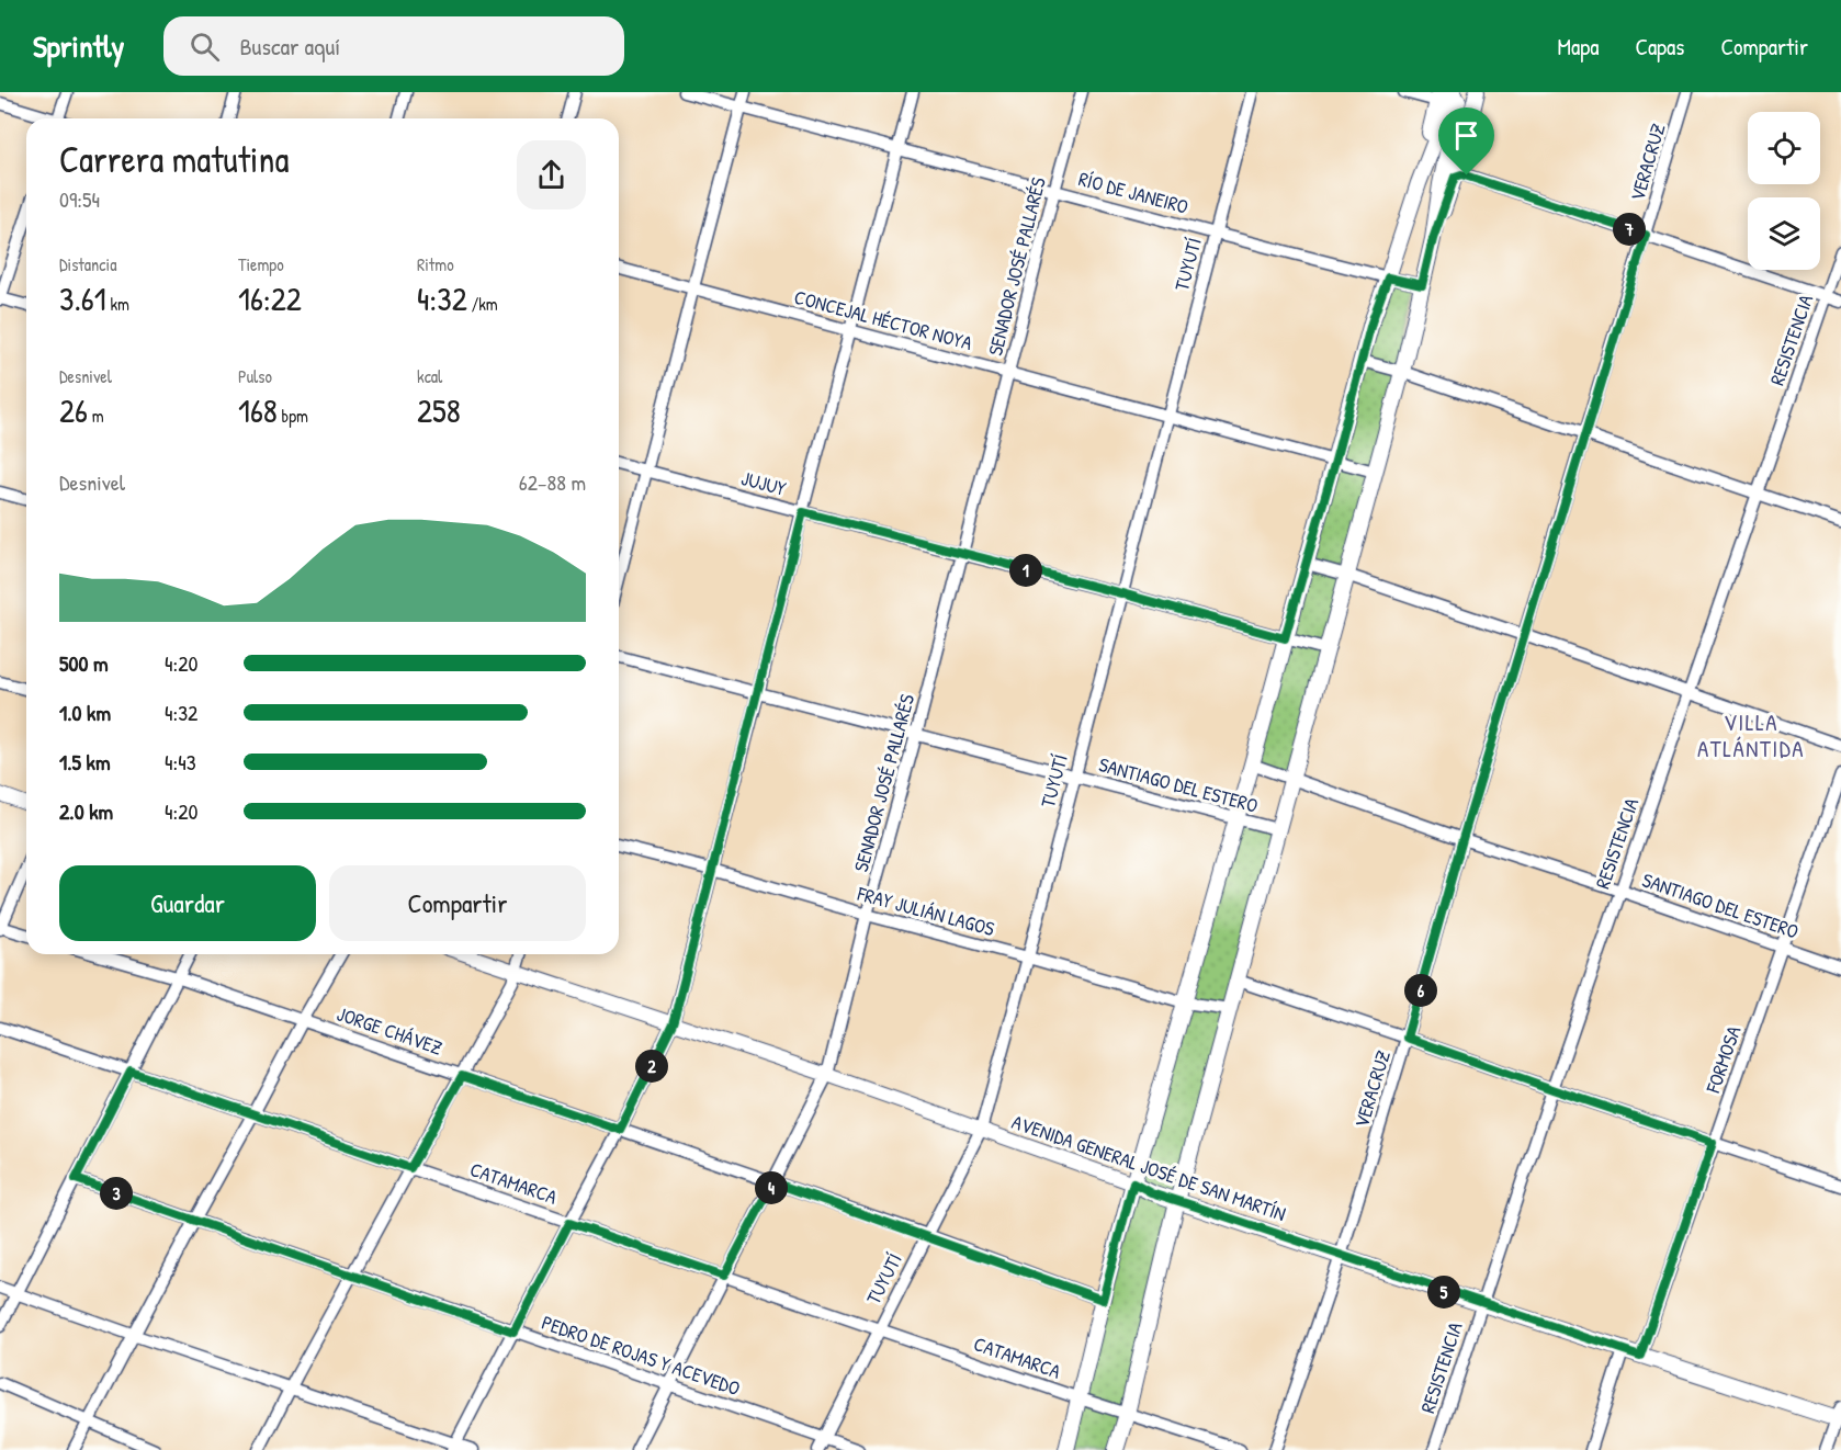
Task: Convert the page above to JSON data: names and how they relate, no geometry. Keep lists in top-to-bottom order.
{
  "streets": {
    "main road": ["AVENIDA GENERAL JOSÉ DE SAN MARTÍN"],
    "street": [
      "VERACRUZ",
      "RÍO DE JANEIRO",
      "TUYUTÍ",
      "SENADOR JOSÉ PALLARÉS",
      "CONCEJAL HÉCTOR NOYA",
      "RESISTENCIA",
      "JUJUY",
      "SANTIAGO DEL ESTERO",
      "FRAY JULIÁN LAGOS",
      "JORGE CHÁVEZ",
      "FORMOSA",
      "CATAMARCA",
      "PEDRO DE ROJAS Y ACEVEDO"
    ]
  },
  "crossings": [
    ["VERACRUZ", "SANTIAGO DEL ESTERO"],
    ["VERACRUZ", "AVENIDA GENERAL JOSÉ DE SAN MARTÍN"],
    ["RÍO DE JANEIRO", "TUYUTÍ"],
    ["RÍO DE JANEIRO", "SENADOR JOSÉ PALLARÉS"],
    ["TUYUTÍ", "CONCEJAL HÉCTOR NOYA"],
    ["TUYUTÍ", "JUJUY"],
    ["TUYUTÍ", "SANTIAGO DEL ESTERO"],
    ["TUYUTÍ", "FRAY JULIÁN LAGOS"],
    ["TUYUTÍ", "JORGE CHÁVEZ"],
    ["TUYUTÍ", "AVENIDA GENERAL JOSÉ DE SAN MARTÍN"],
    ["TUYUTÍ", "CATAMARCA"],
    ["TUYUTÍ", "PEDRO DE ROJAS Y ACEVEDO"],
    ["SENADOR JOSÉ PALLARÉS", "CONCEJAL HÉCTOR NOYA"],
    ["SENADOR JOSÉ PALLARÉS", "JUJUY"],
    ["SENADOR JOSÉ PALLARÉS", "SANTIAGO DEL ESTERO"],
    ["SENADOR JOSÉ PALLARÉS", "FRAY JULIÁN LAGOS"],
    ["SENADOR JOSÉ PALLARÉS", "JORGE CHÁVEZ"],
    ["SENADOR JOSÉ PALLARÉS", "AVENIDA GENERAL JOSÉ DE SAN MARTÍN"],
    ["SENADOR JOSÉ PALLARÉS", "CATAMARCA"],
    ["SENADOR JOSÉ PALLARÉS", "PEDRO DE ROJAS Y ACEVEDO"],
    ["RESISTENCIA", "SANTIAGO DEL ESTERO"],
    ["RESISTENCIA", "AVENIDA GENERAL JOSÉ DE SAN MARTÍN"],
    ["SANTIAGO DEL ESTERO", "FORMOSA"],
    ["FORMOSA", "AVENIDA GENERAL JOSÉ DE SAN MARTÍN"]
  ],
  "districts": ["VILLA ATLÁNTIDA"],
  "page": {
    "header": "Sprintly",
    "search": "Buscar aquí",
    "nav": ["Mapa", "Capas", "Compartir"],
    "heading": ["Carrera matutina", "09:54"],
    "pins": [
      "7",
      "1",
      "6",
      "2",
      "4",
      "3",
      "5"
    ],
    "stats": [
      ["Distancia", "3.61 km"],
      ["Tiempo", "16:22"],
      ["Ritmo", "4:32 /km"],
      ["Desnivel", "26 m"],
      ["Pulso", "168 bpm"],
      ["kcal", "258"]
    ],
    "chart": ["Desnivel", "62–88 m"],
    "list": [
      {
        "name": "500 m",
        "note": "4:20"
      },
      {
        "name": "1.0 km",
        "note": "4:32"
      },
      {
        "name": "1.5 km",
        "note": "4:43"
      },
      {
        "name": "2.0 km",
        "note": "4:20"
      }
    ],
    "buttons": ["Guardar", "Compartir"]
  }
}
